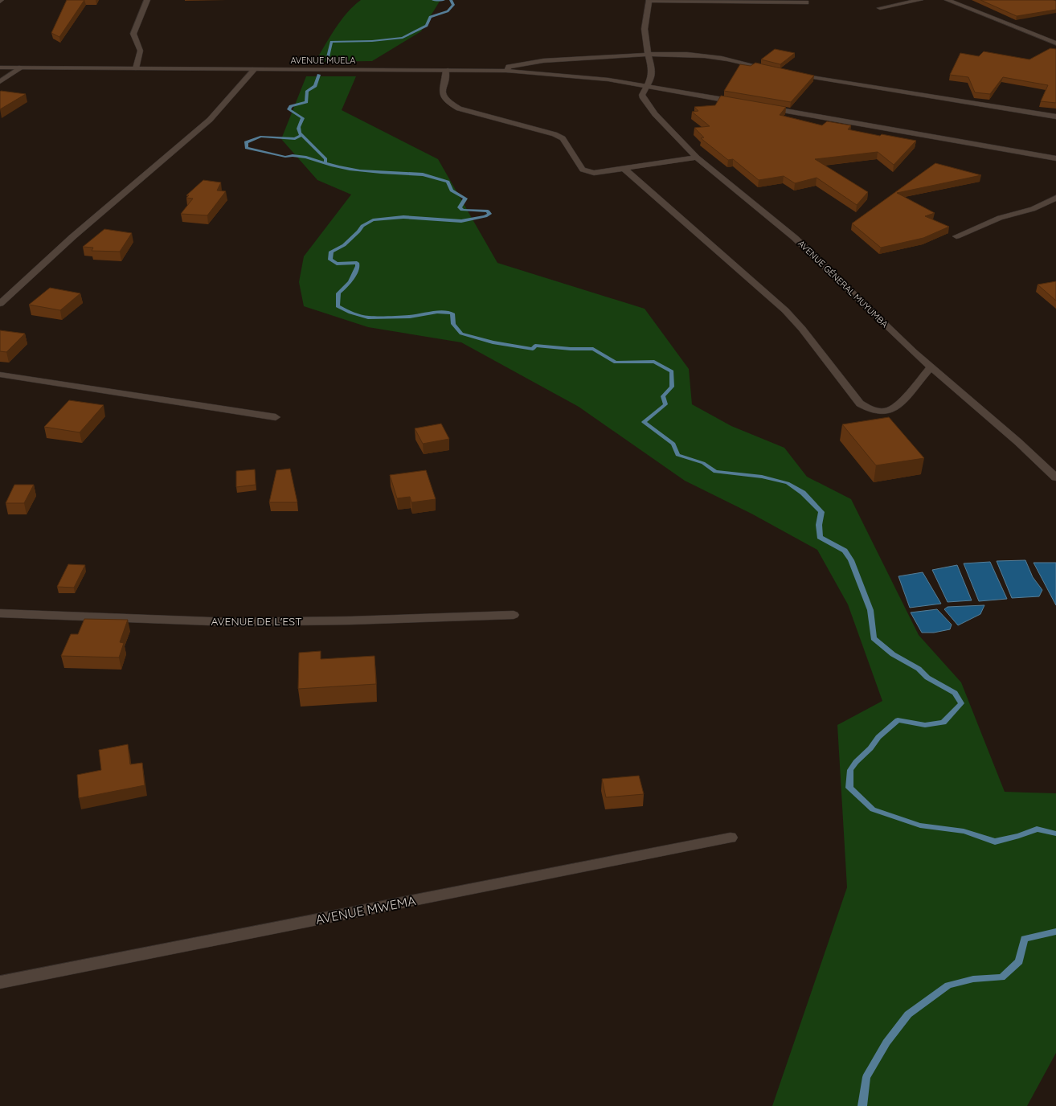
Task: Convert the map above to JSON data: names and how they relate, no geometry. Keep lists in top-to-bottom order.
{
  "streets": {
    "street": [
      "AVENUE MUELA",
      "AVENUE GÉNERAL MUYUMBA",
      "AVENUE DE L'EST",
      "AVENUE MWEMA"
    ]
  },
  "crossings": [
    ["AVENUE MUELA", "AVENUE GÉNERAL MUYUMBA"]
  ]
}
